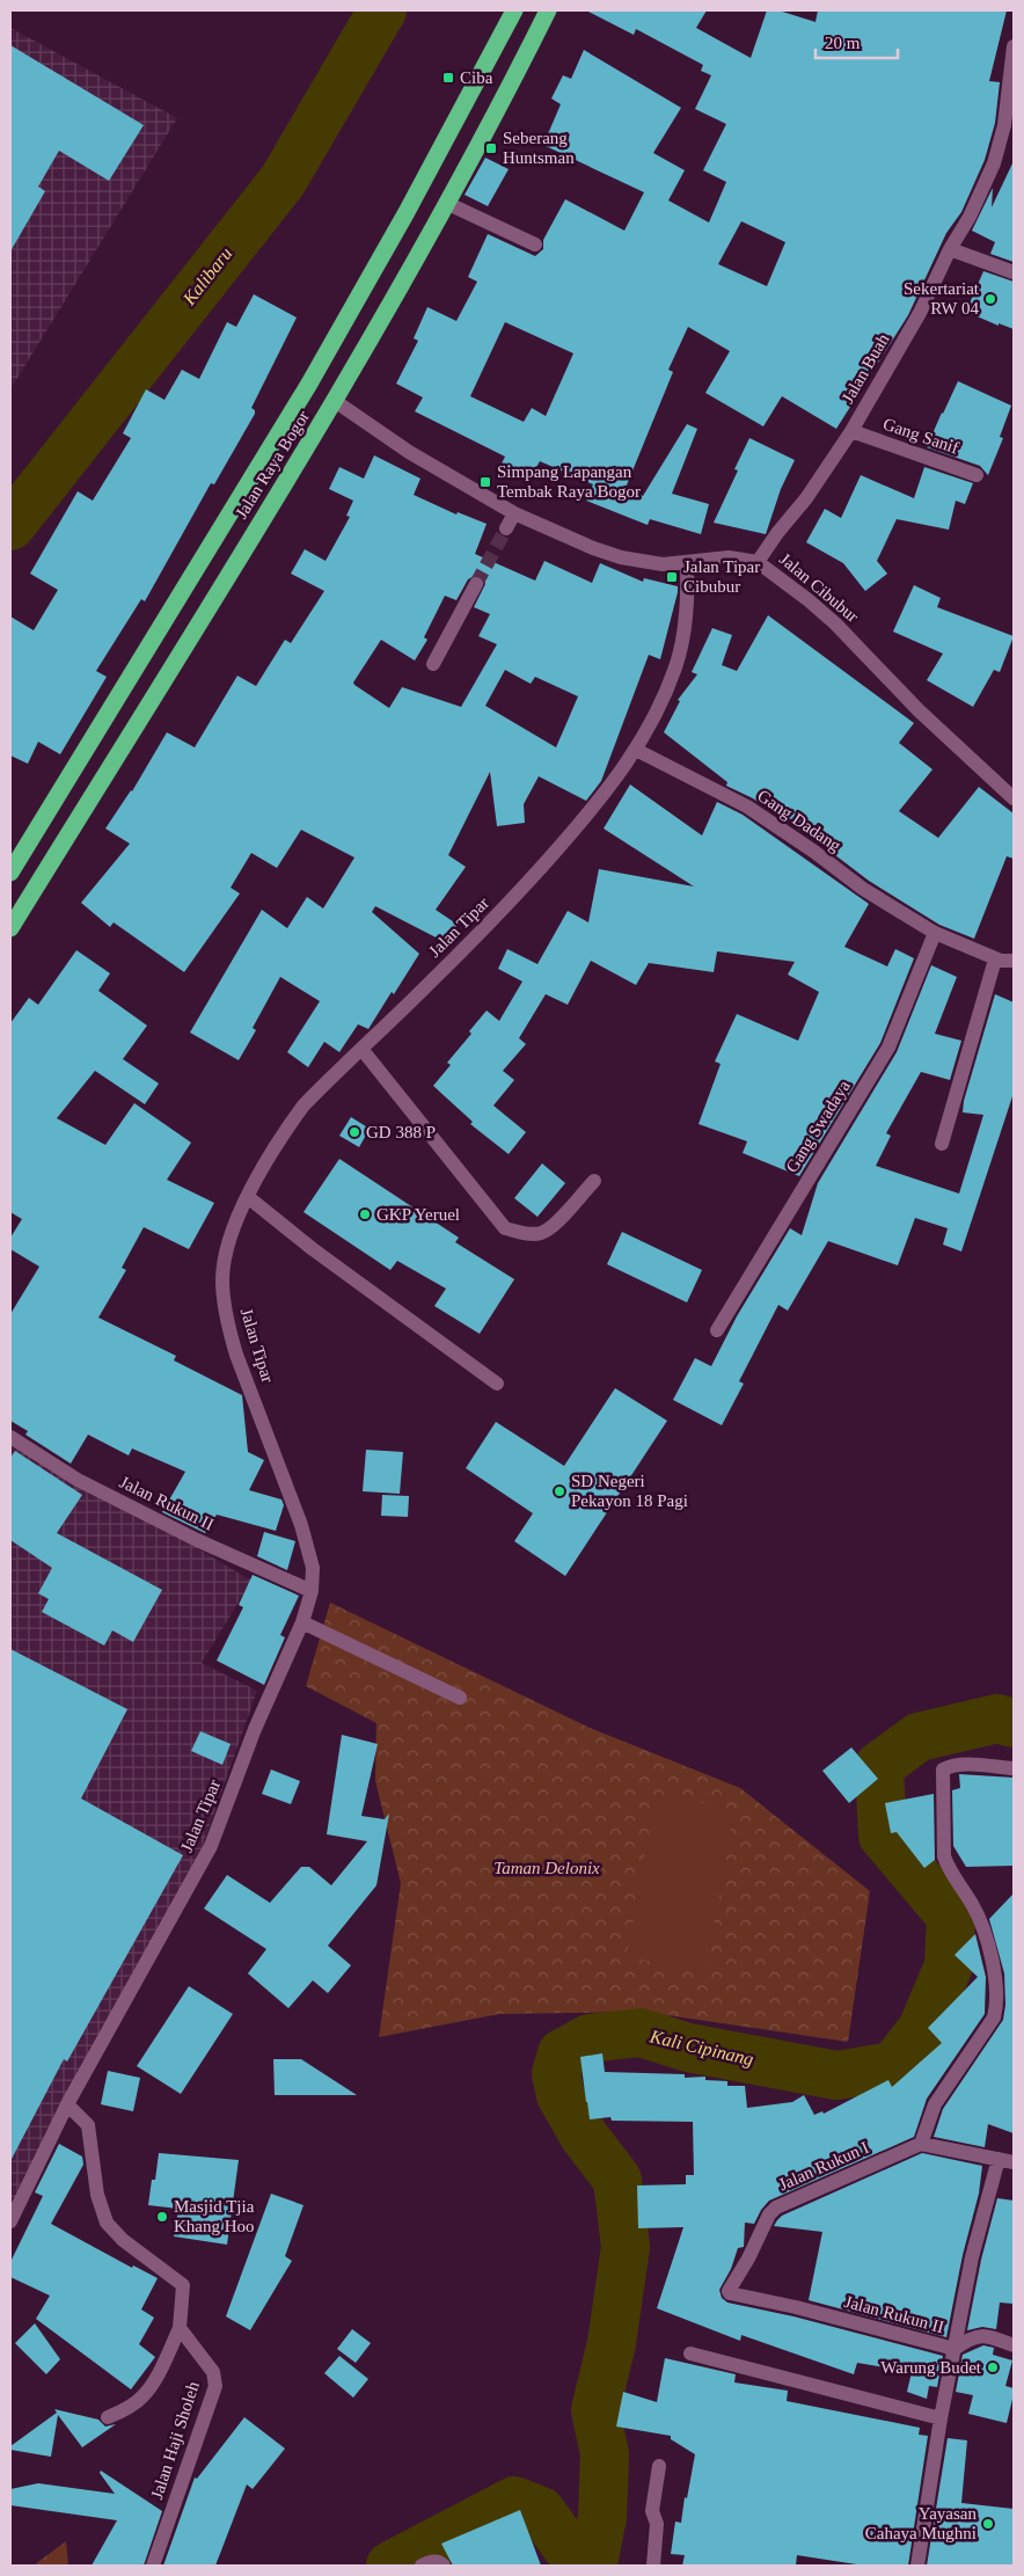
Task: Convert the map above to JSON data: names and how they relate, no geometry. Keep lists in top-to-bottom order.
{
  "streets": {
    "highway": ["Jalan Raya Bogor"],
    "street": [
      "Jalan Buah",
      "Gang Sanif",
      "Jalan Cibubur",
      "Gang Dadang",
      "Jalan Tipar",
      "Gang Swadaya",
      "Jalan Rukun II",
      "Jalan Rukun I",
      "Jalan Haji Sholeh"
    ]
  },
  "crossings": [
    ["Jalan Buah", "Gang Sanif"],
    ["Jalan Buah", "Jalan Cibubur"],
    ["Jalan Raya Bogor", "Jalan Cibubur"],
    ["Jalan Cibubur", "Jalan Tipar"],
    ["Gang Dadang", "Jalan Tipar"],
    ["Gang Dadang", "Gang Swadaya"],
    ["Jalan Tipar", "Jalan Rukun II"],
    ["Jalan Rukun II", "Jalan Rukun I"]
  ],
  "water": ["Kalibaru", "Kali Cipinang"],
  "parks": ["Taman Delonix"],
  "places": {
    "transit": [
      "Ciba",
      "Seberang Huntsman",
      "Simpang Lapangan Tembak Raya Bogor",
      "Jalan Tipar Cibubur"
    ],
    "other": [
      "Sekertariat RW 04",
      "GD 388 P",
      "GKP Yeruel",
      "SD Negeri Pekayon 18 Pagi",
      "Masjid Tjia Khang Hoo",
      "Warung Budet",
      "Yayasan Cahaya Mughni"
    ]
  },
  "scale_bar": "20 m"
}
